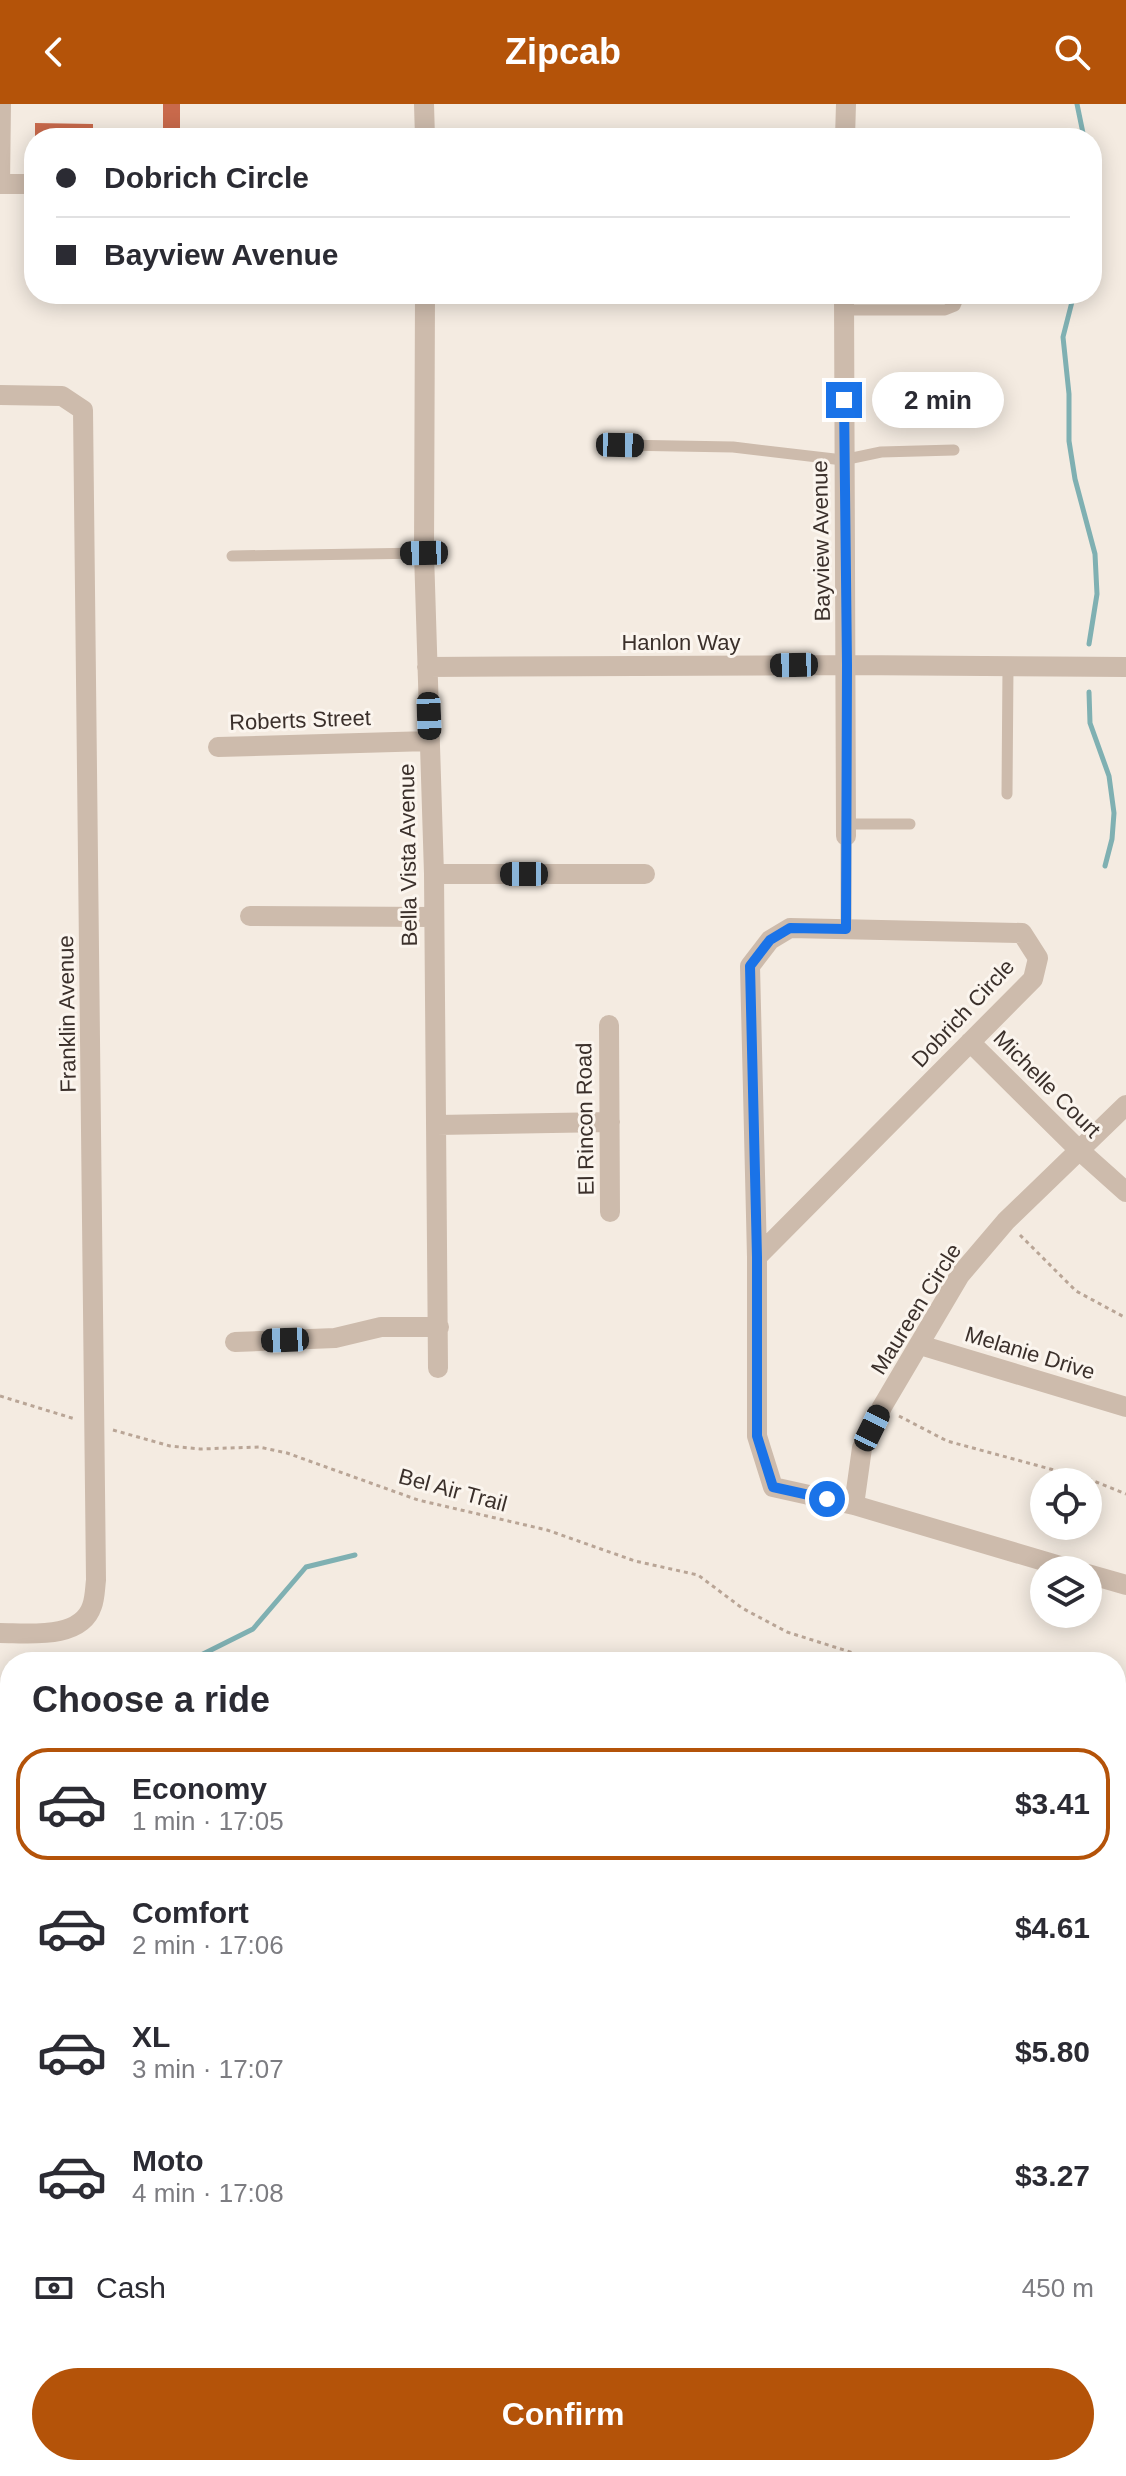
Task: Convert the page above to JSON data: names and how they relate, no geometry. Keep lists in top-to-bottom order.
{
  "streets": {
    "street": [
      "Bayview Avenue",
      "Hanlon Way",
      "Roberts Street",
      "Bella Vista Avenue",
      "Dobrich Circle",
      "Franklin Avenue",
      "Michelle Court",
      "El Rincon Road",
      "Maureen Circle",
      "Melanie Drive"
    ],
    "path": ["Bel Air Trail"]
  },
  "crossings": [
    ["Bayview Avenue", "Hanlon Way"],
    ["Hanlon Way", "Bella Vista Avenue"],
    ["Roberts Street", "Bella Vista Avenue"],
    ["Dobrich Circle", "Michelle Court"],
    ["Dobrich Circle", "Maureen Circle"],
    ["Franklin Avenue", "Bel Air Trail"],
    ["Michelle Court", "Maureen Circle"],
    ["Maureen Circle", "Melanie Drive"]
  ],
  "page": {
    "header": "Zipcab",
    "banner": ["Dobrich Circle", "Bayview Avenue"],
    "bubble": "2 min",
    "heading": "Choose a ride",
    "list": [
      {
        "name": "Economy",
        "note": "1 min · 17:05",
        "value": "$3.41"
      },
      {
        "name": "Comfort",
        "note": "2 min · 17:06",
        "value": "$4.61"
      },
      {
        "name": "XL",
        "note": "3 min · 17:07",
        "value": "$5.80"
      },
      {
        "name": "Moto",
        "note": "4 min · 17:08",
        "value": "$3.27"
      }
    ],
    "pay": ["Cash", "450 m"],
    "buttons": "Confirm"
  }
}
